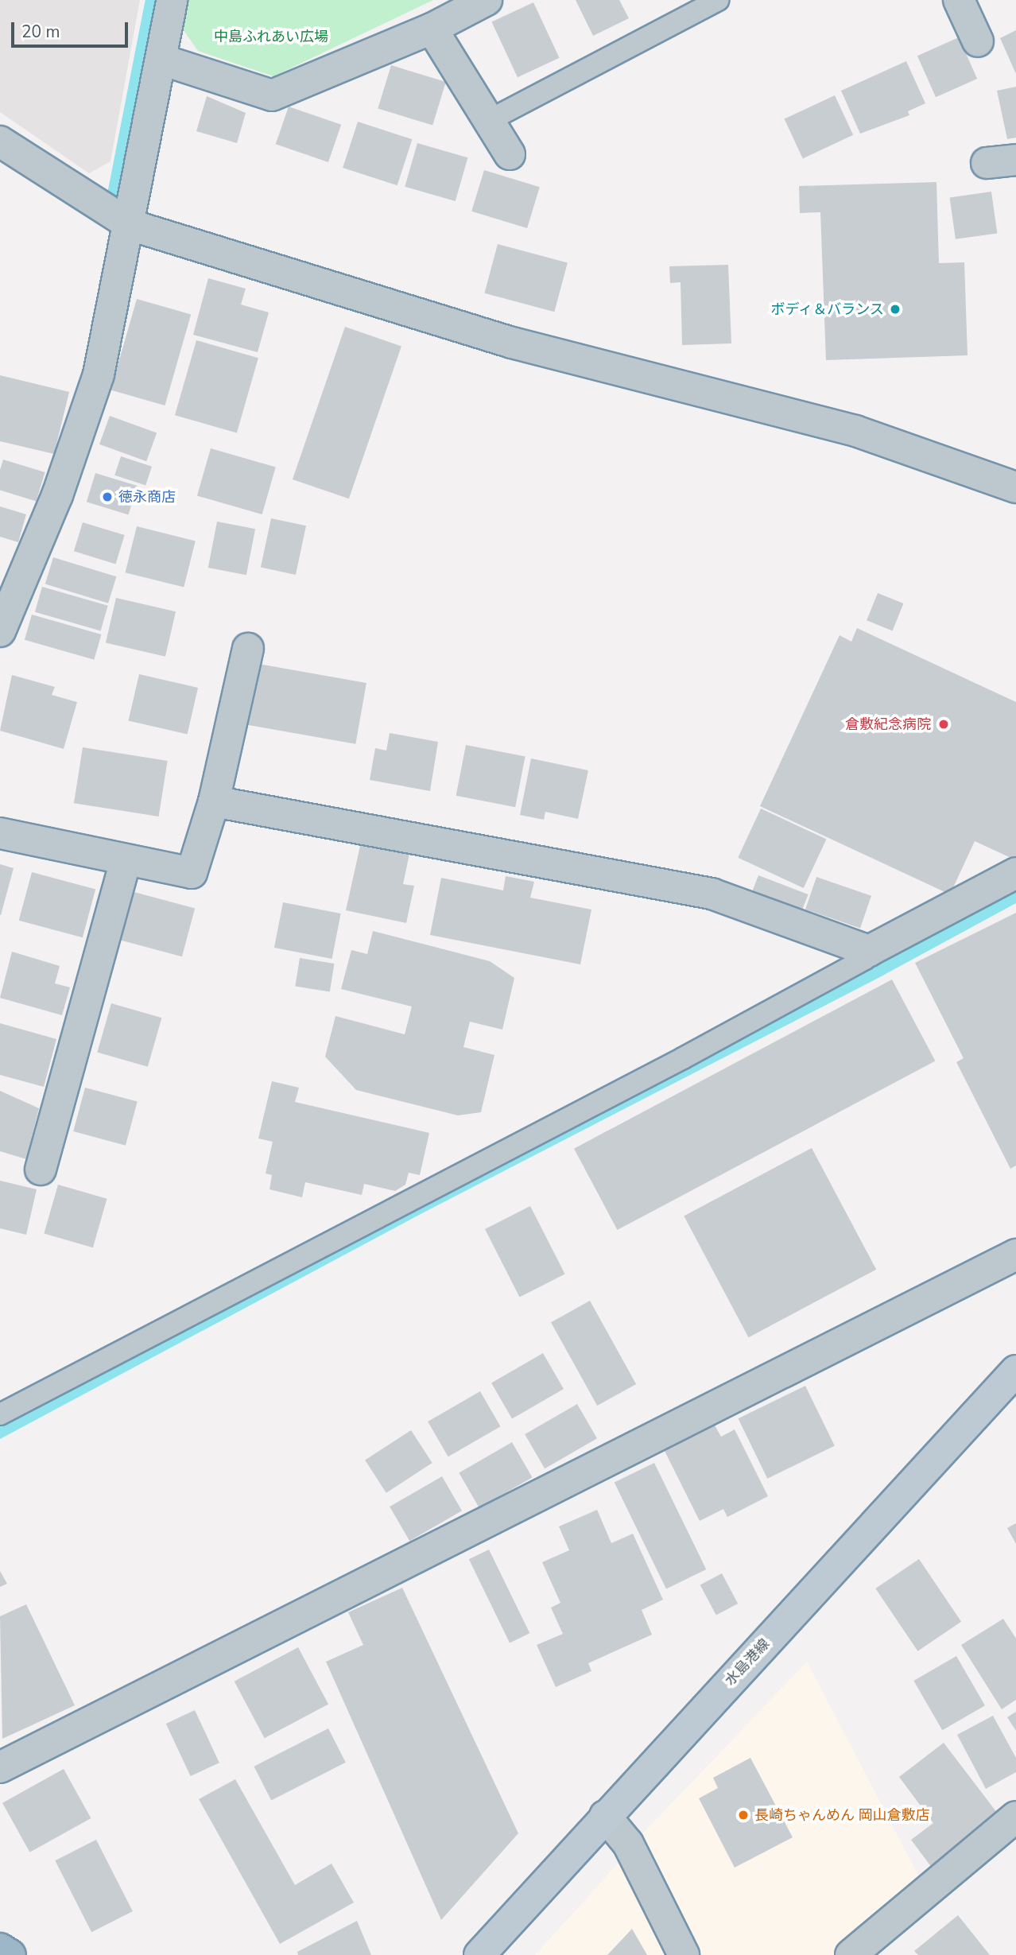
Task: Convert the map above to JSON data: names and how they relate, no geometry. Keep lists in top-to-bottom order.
{
  "streets": {
    "main road": ["水島港線"]
  },
  "parks": ["中島ふれあい広場"],
  "places": [
    "ボディ＆バランス",
    "徳永商店",
    "倉敷紀念病院",
    "長崎ちゃんめん 岡山倉敷店"
  ],
  "scale_bar": "20 m"
}
